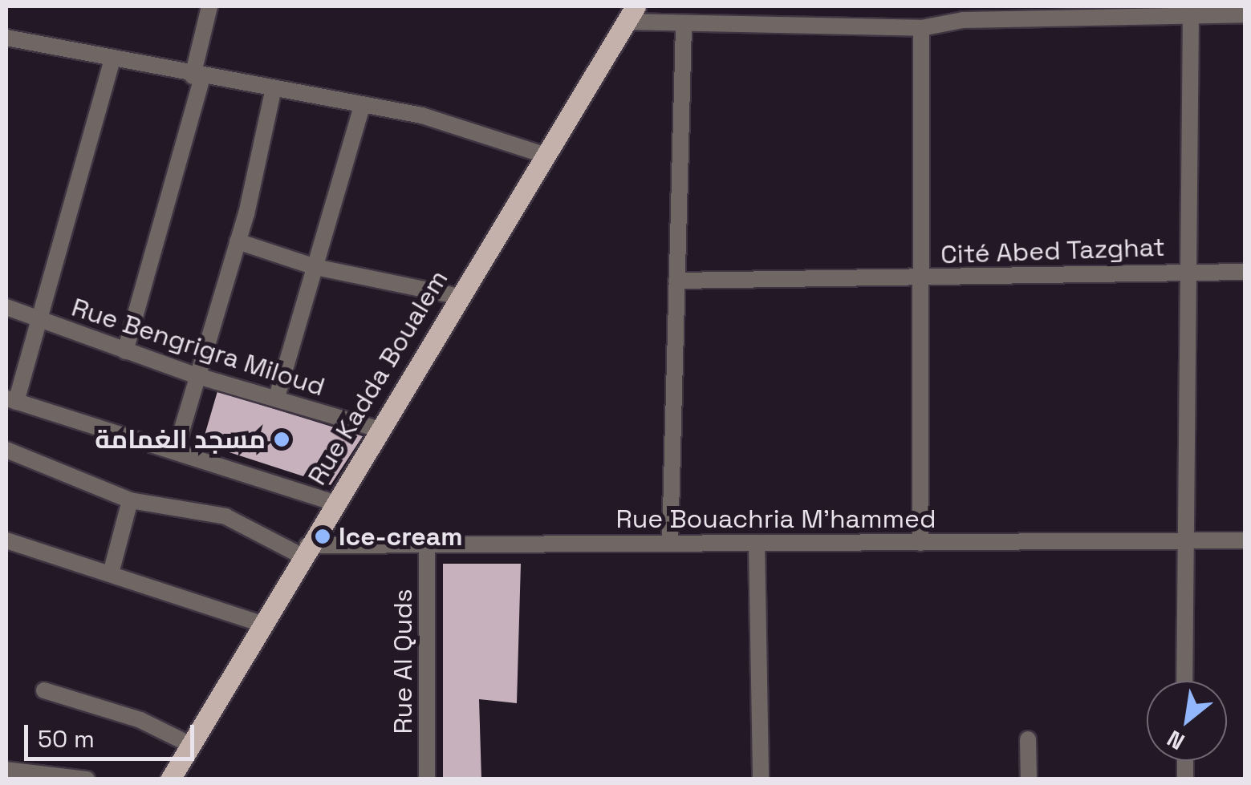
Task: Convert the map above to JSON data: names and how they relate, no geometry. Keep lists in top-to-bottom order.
{
  "streets": {
    "main road": ["Rue Kadda Boualem"],
    "street": [
      "Cité Abed Tazghat",
      "Rue Bengrigra Miloud",
      "Rue Bouachria M'hammed",
      "Rue Al Quds"
    ]
  },
  "crossings": [
    ["Cité Abed Tazghat", "Rue Bouachria M'hammed"],
    ["Rue Bengrigra Miloud", "Rue Kadda Boualem"],
    ["Rue Kadda Boualem", "Rue Bouachria M'hammed"],
    ["Rue Bouachria M'hammed", "Rue Al Quds"]
  ],
  "places": ["مسجد الغمامة", "Ice-cream"],
  "scale_bar": "50 m",
  "north": "bottom left"
}
